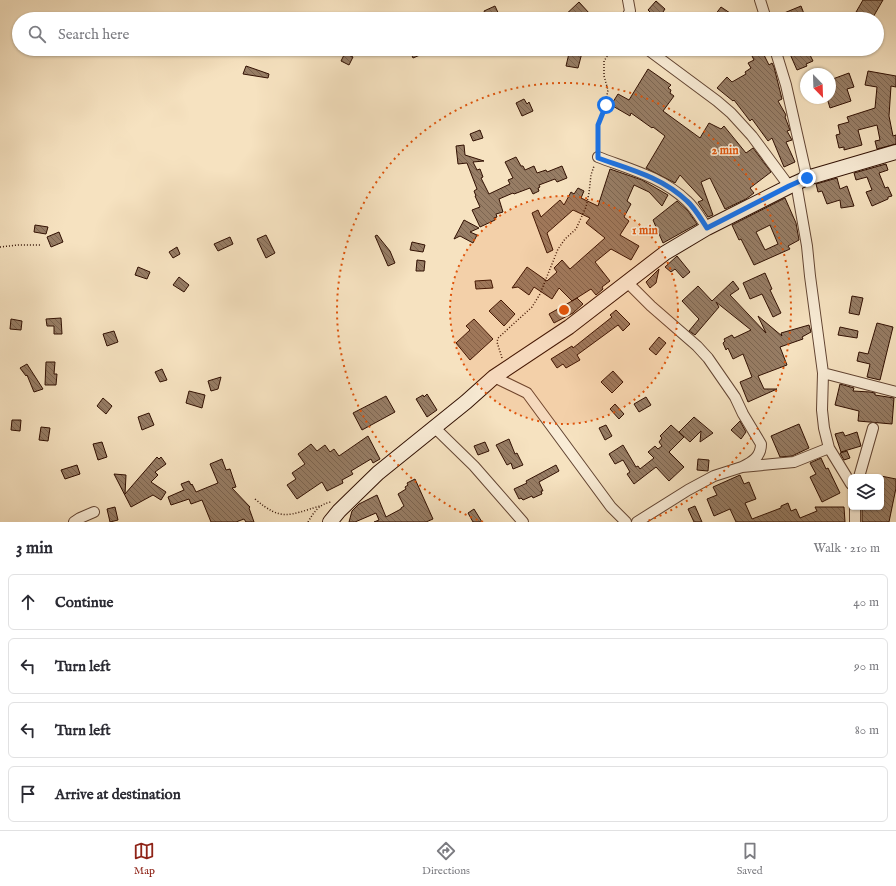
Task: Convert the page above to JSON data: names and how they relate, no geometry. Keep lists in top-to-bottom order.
{
  "north": "bottom right",
  "page": {
    "search": "Search here",
    "heading": ["3 min", "Walk · 210 m"],
    "list": [
      ["Continue", "40 m"],
      ["Turn left", "90 m"],
      ["Turn left", "80 m"],
      "Arrive at destination"
    ],
    "nav": ["Map", "Directions", "Saved"]
  },
  "rings": ["2 min", "1 min"]
}
